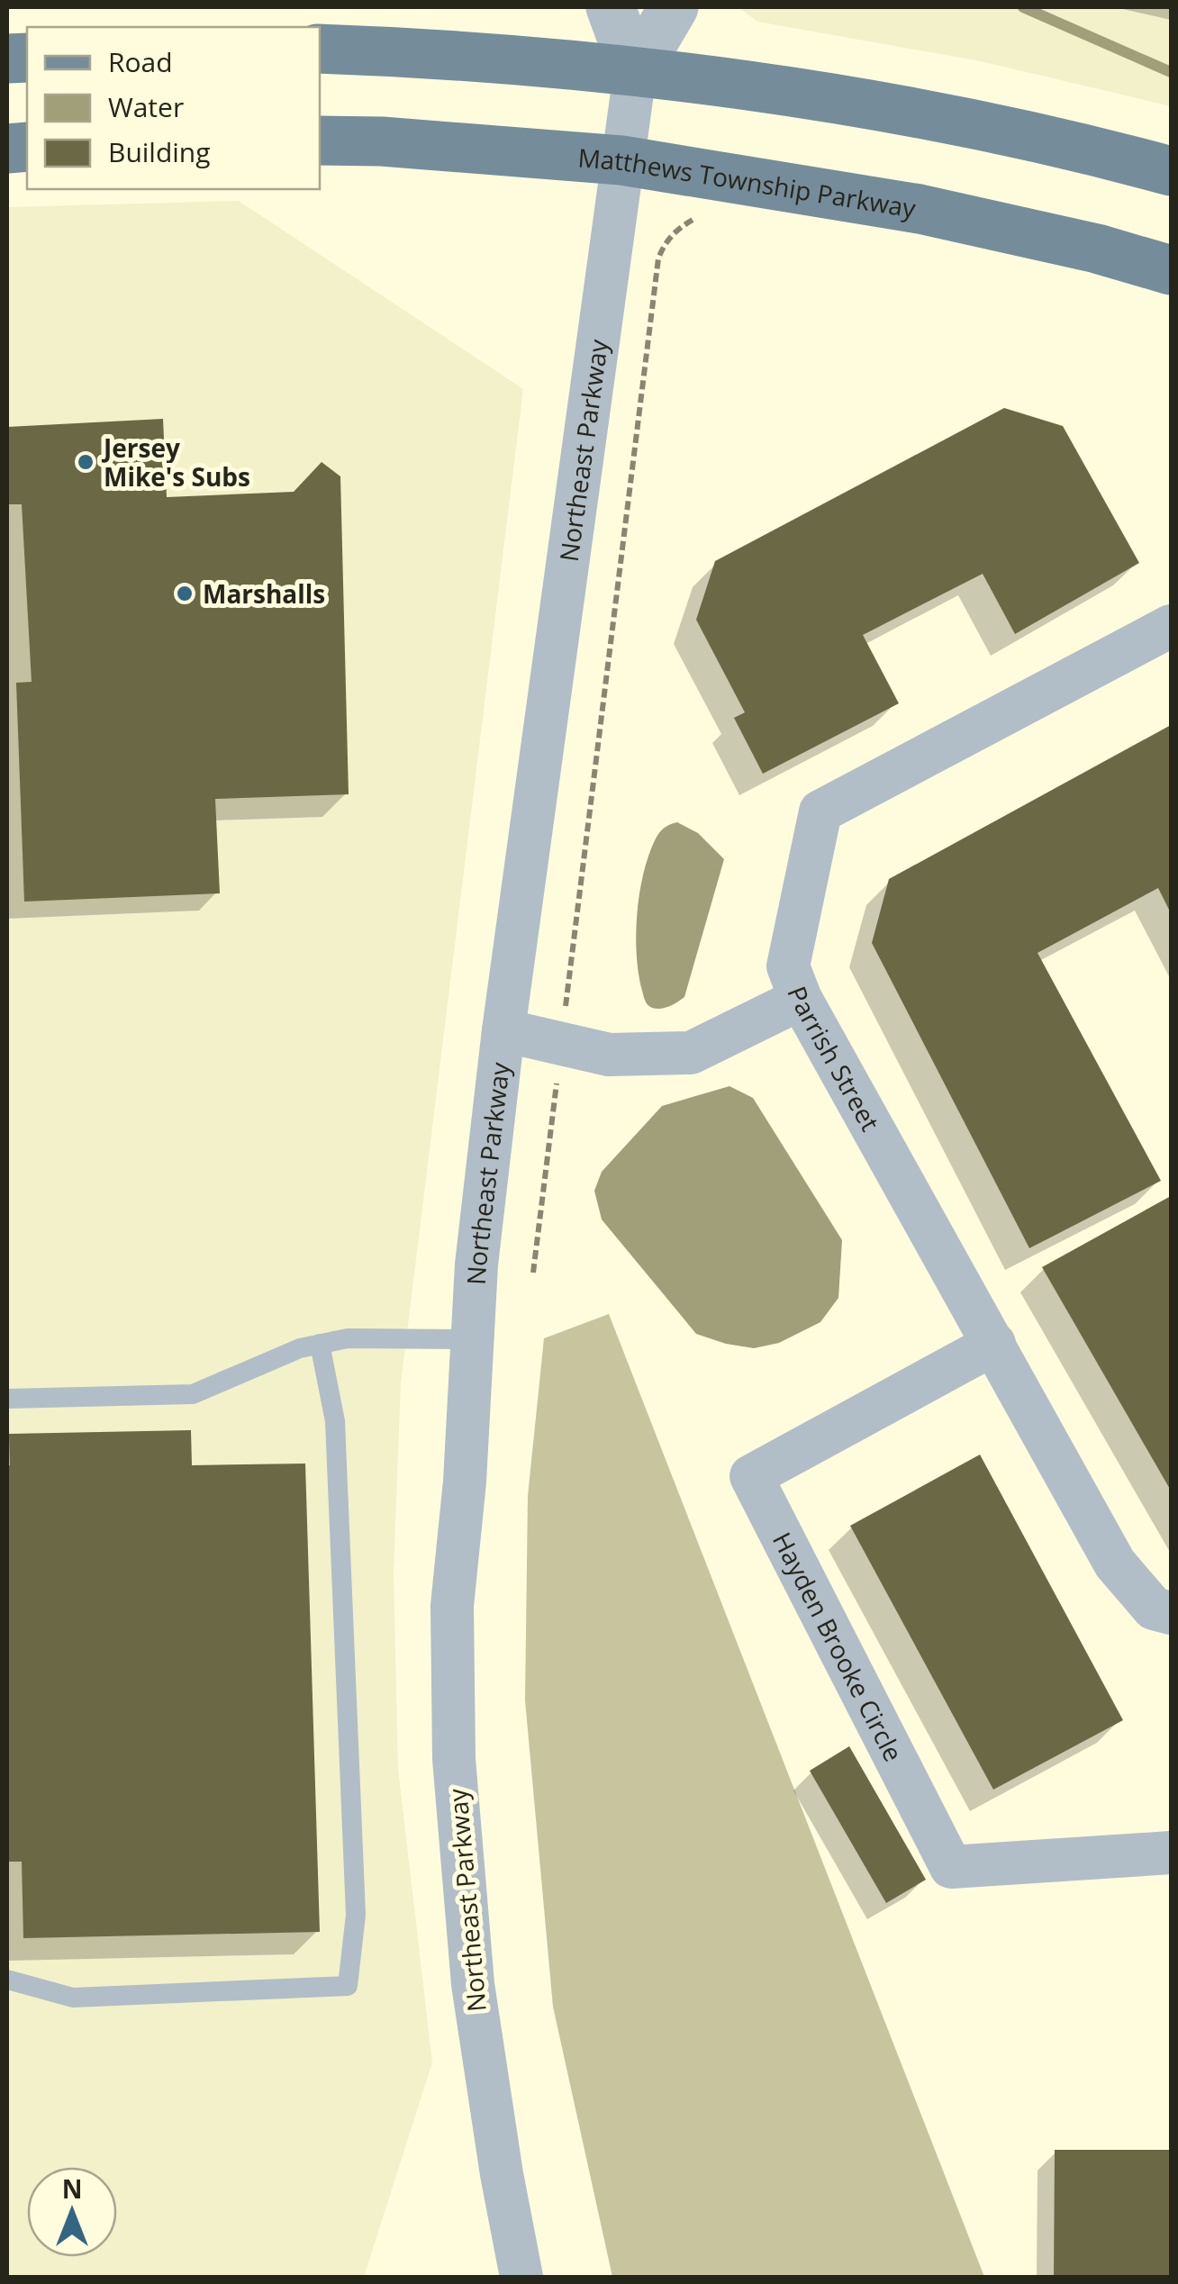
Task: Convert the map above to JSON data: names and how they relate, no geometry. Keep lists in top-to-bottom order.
{
  "streets": {
    "main road": ["Matthews Township Parkway"],
    "street": ["Northeast Parkway", "Parrish Street", "Hayden Brooke Circle"]
  },
  "crossings": [
    ["Matthews Township Parkway", "Northeast Parkway"],
    ["Parrish Street", "Hayden Brooke Circle"]
  ],
  "places": ["Jersey Mike's Subs", "Marshalls"],
  "legend": ["Road", "Water", "Building"],
  "north": "top"
}
